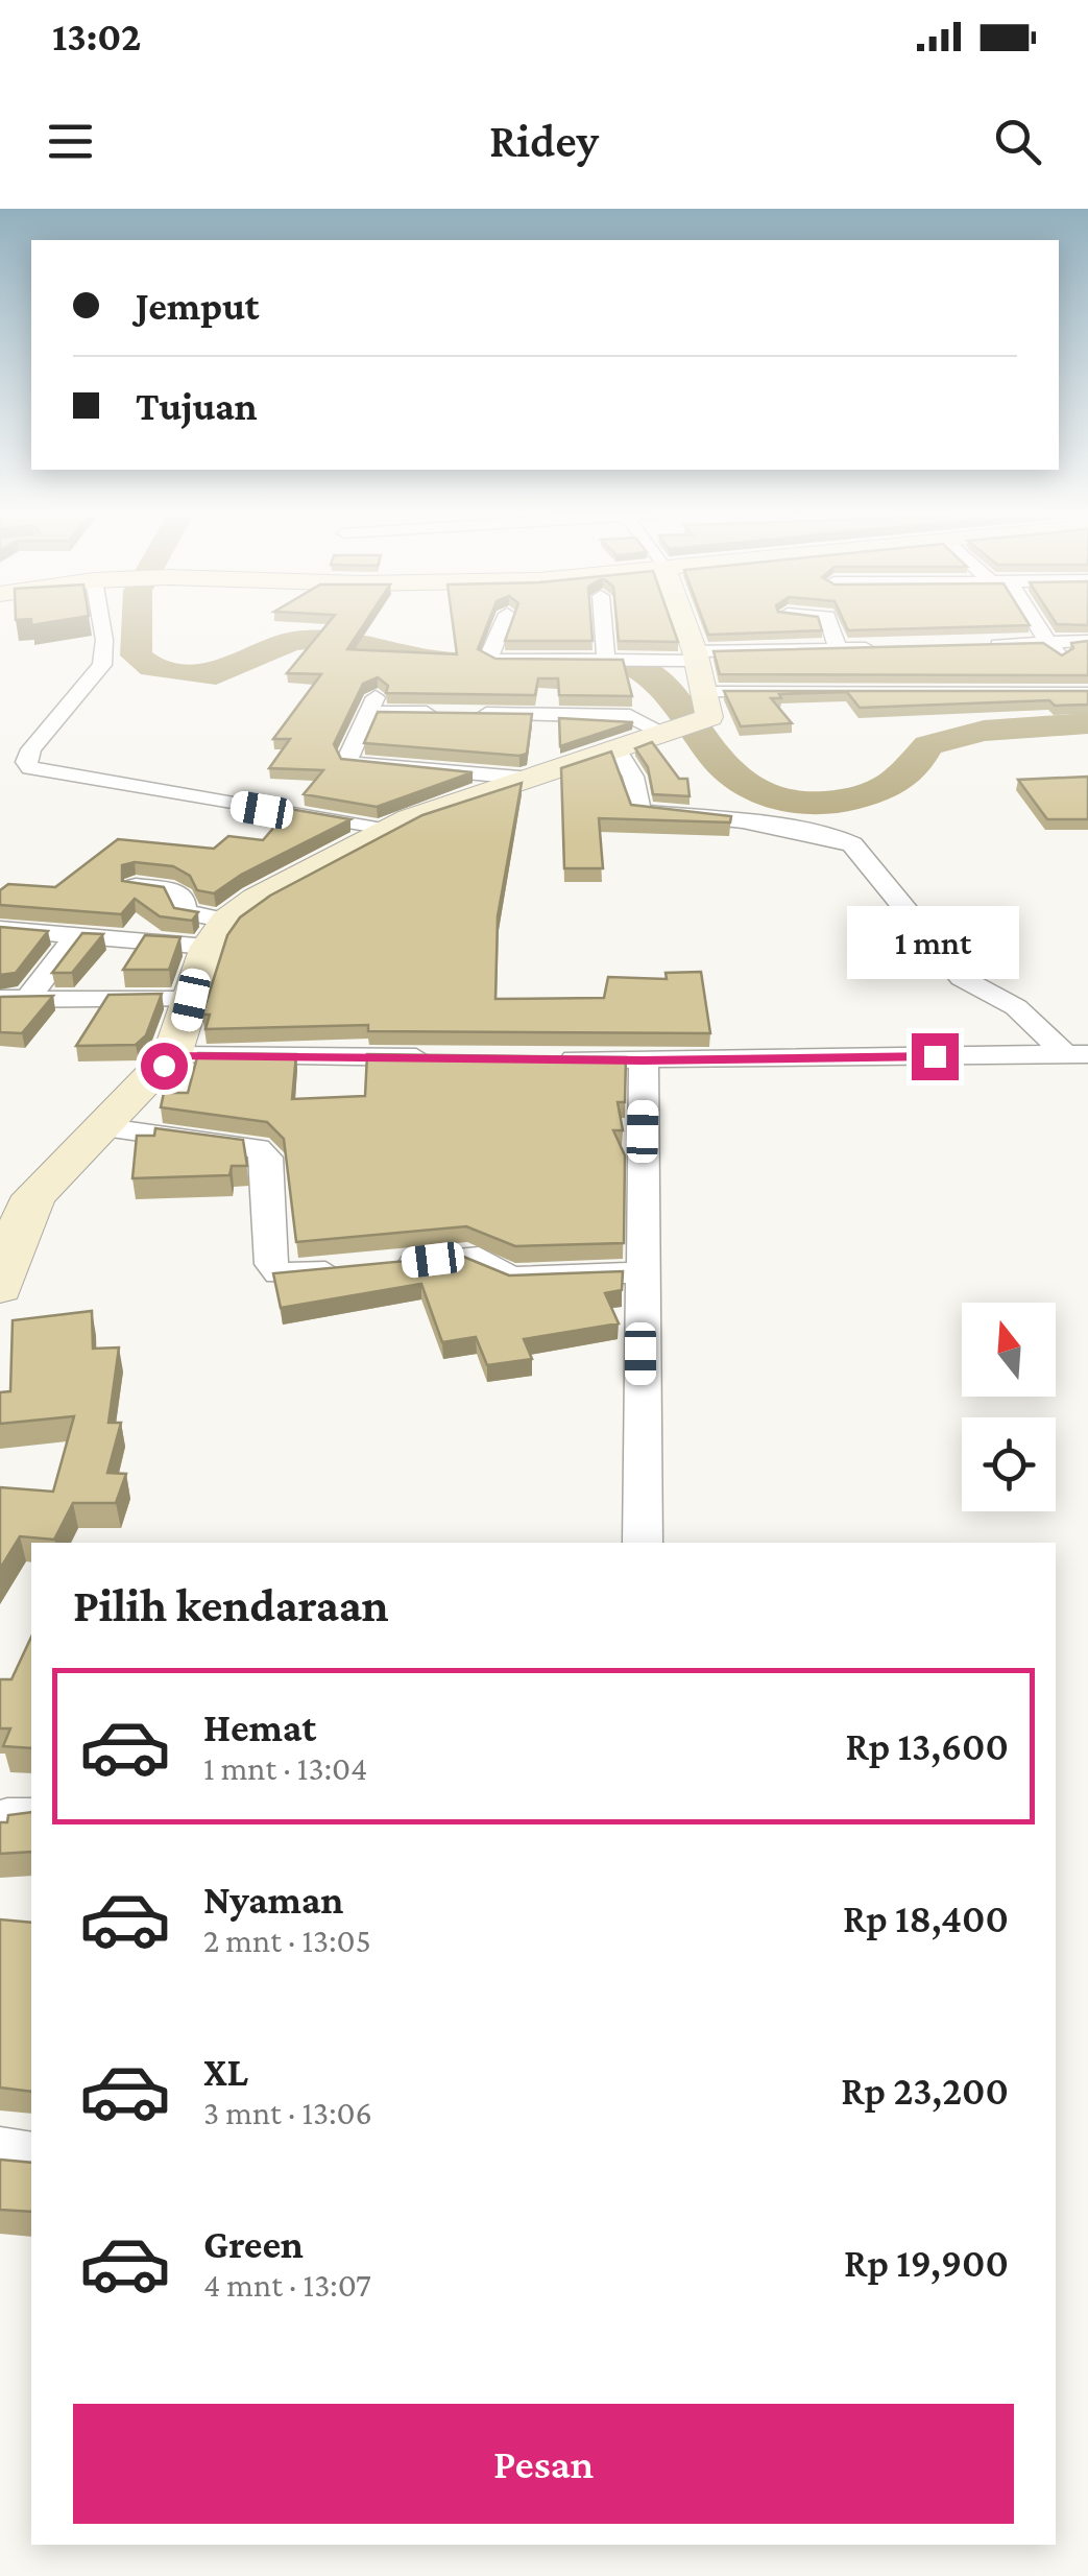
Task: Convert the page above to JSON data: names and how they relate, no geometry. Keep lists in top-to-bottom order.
{
  "north": "top",
  "page": {
    "status": "13:02",
    "header": "Ridey",
    "banner": ["Jemput", "Tujuan"],
    "bubble": "1 mnt",
    "heading": "Pilih kendaraan",
    "list": [
      {
        "name": "Hemat",
        "note": "1 mnt · 13:04",
        "value": "Rp 13,600"
      },
      {
        "name": "Nyaman",
        "note": "2 mnt · 13:05",
        "value": "Rp 18,400"
      },
      {
        "name": "XL",
        "note": "3 mnt · 13:06",
        "value": "Rp 23,200"
      },
      {
        "name": "Green",
        "note": "4 mnt · 13:07",
        "value": "Rp 19,900"
      }
    ],
    "buttons": "Pesan"
  }
}
